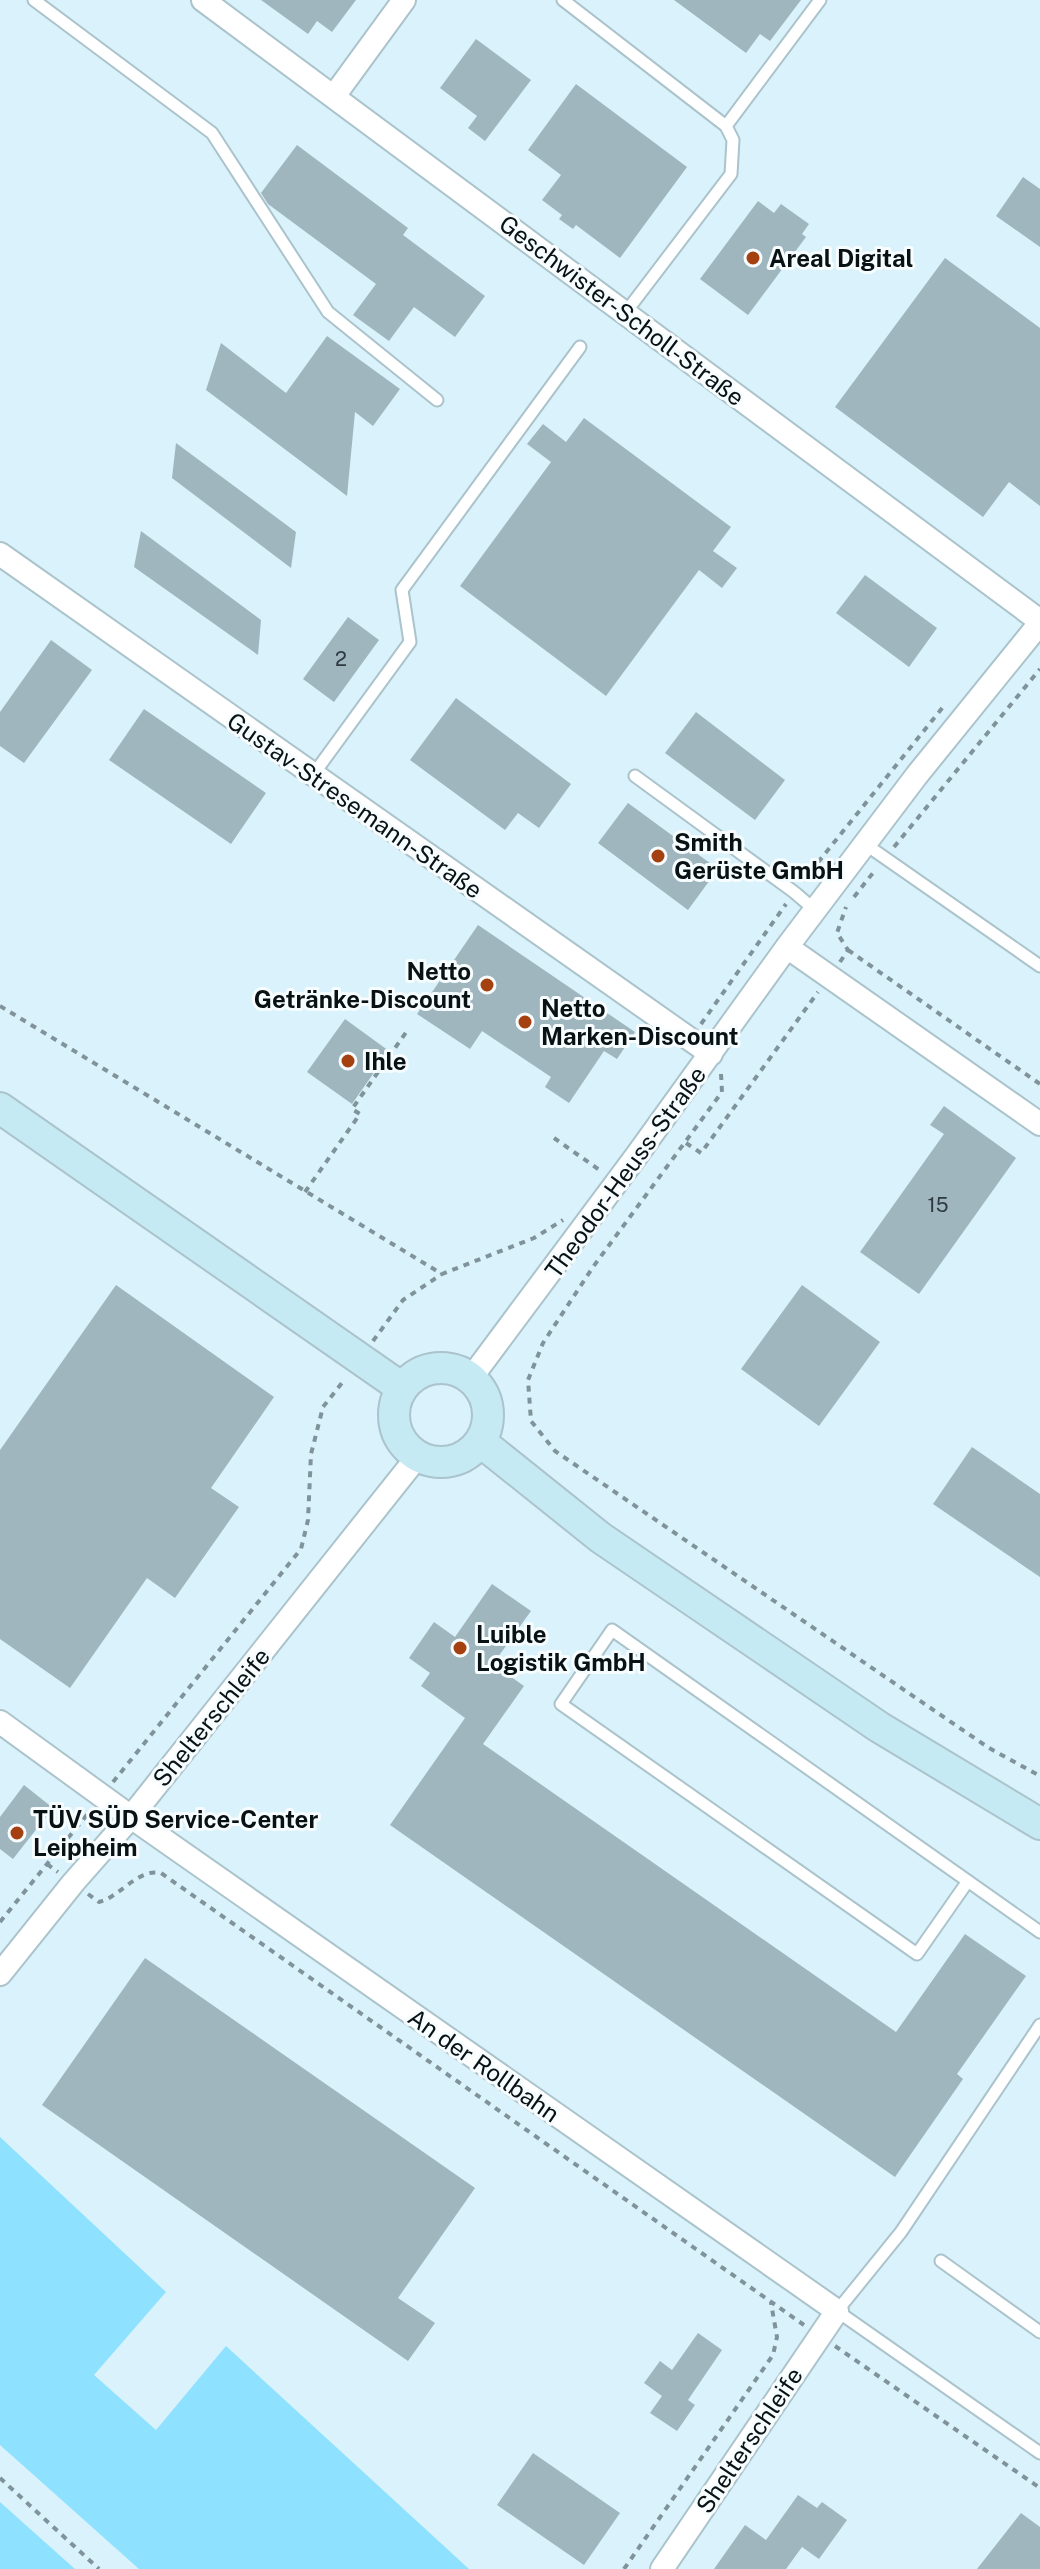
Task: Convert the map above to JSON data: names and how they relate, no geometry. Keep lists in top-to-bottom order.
{
  "streets": {
    "street": [
      "Geschwister-Scholl-Straße",
      "Gustav-Stresemann-Straße",
      "Theodor-Heuss-Straße",
      "Shelterschleife",
      "An der Rollbahn"
    ]
  },
  "crossings": [
    ["Geschwister-Scholl-Straße", "Theodor-Heuss-Straße"],
    ["Gustav-Stresemann-Straße", "Theodor-Heuss-Straße"],
    ["Theodor-Heuss-Straße", "Shelterschleife"],
    ["Shelterschleife", "An der Rollbahn"]
  ],
  "places": [
    "Areal Digital",
    "Smith Gerüste GmbH",
    "Netto Getränke-Discount",
    "Netto Marken-Discount",
    "Ihle",
    "Luible Logistik GmbH",
    "TÜV SÜD Service-Center Leipheim"
  ],
  "house_numbers": ["2", "15"]
}
